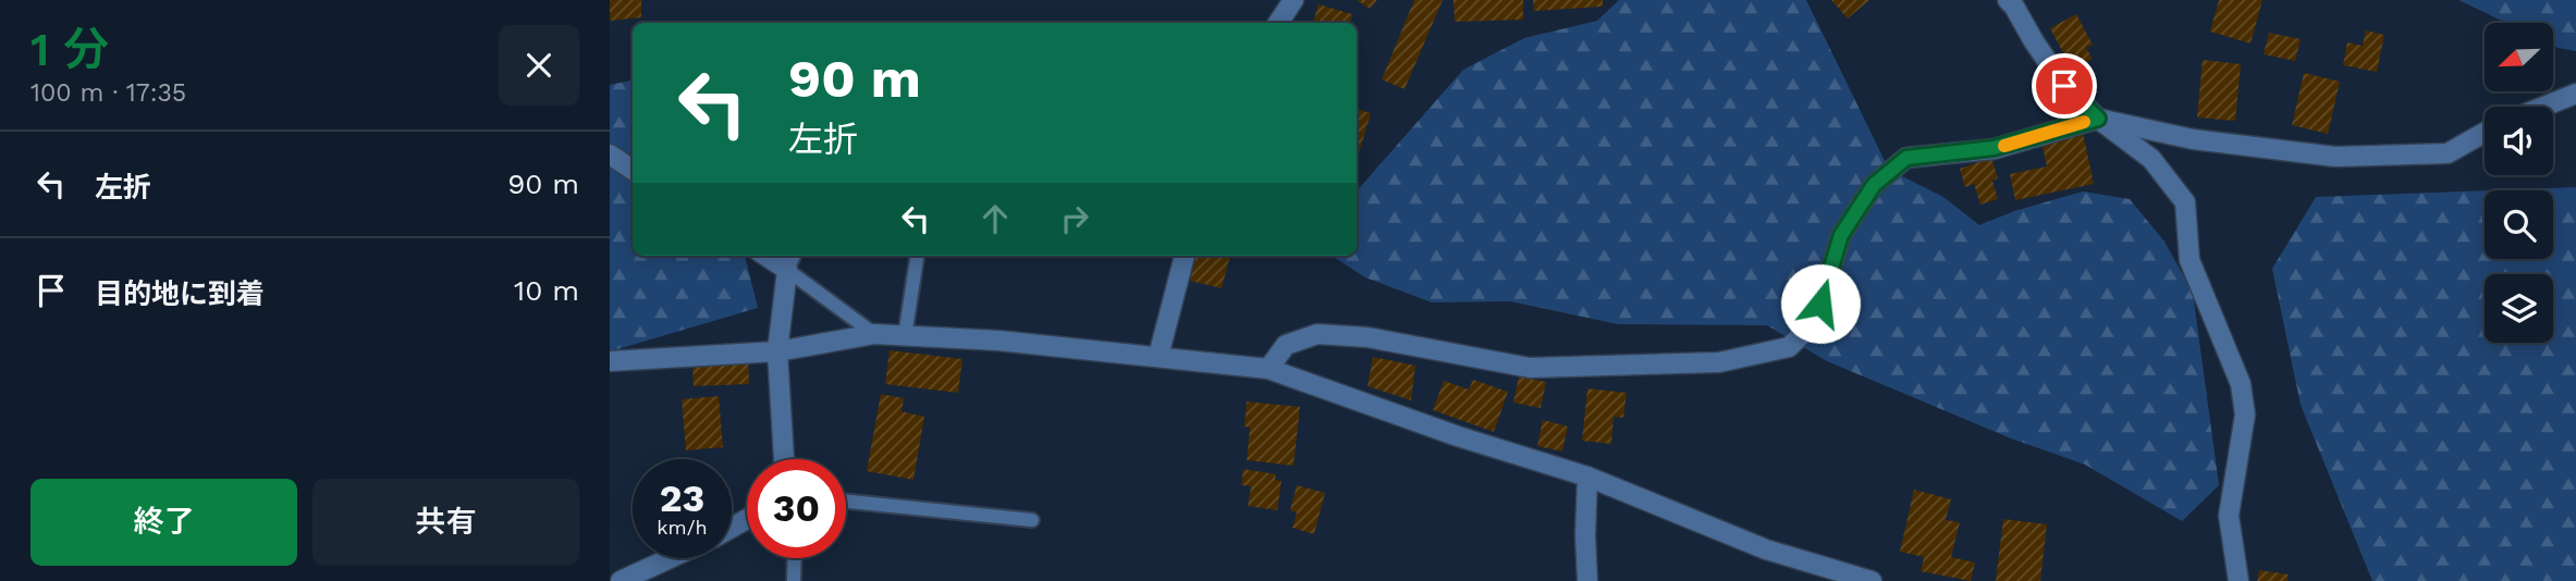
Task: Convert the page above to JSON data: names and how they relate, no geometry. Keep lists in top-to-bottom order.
{
  "north": "bottom left",
  "page": {
    "heading": ["1 分", "100 m · 17:35"],
    "turn": ["90 m", "左折"],
    "list": [
      {
        "name": "左折",
        "value": "90 m"
      },
      {
        "name": "目的地に到着",
        "value": "10 m"
      }
    ],
    "speed": "23 km/h",
    "limit": "30",
    "buttons": ["終了", "共有"]
  }
}
